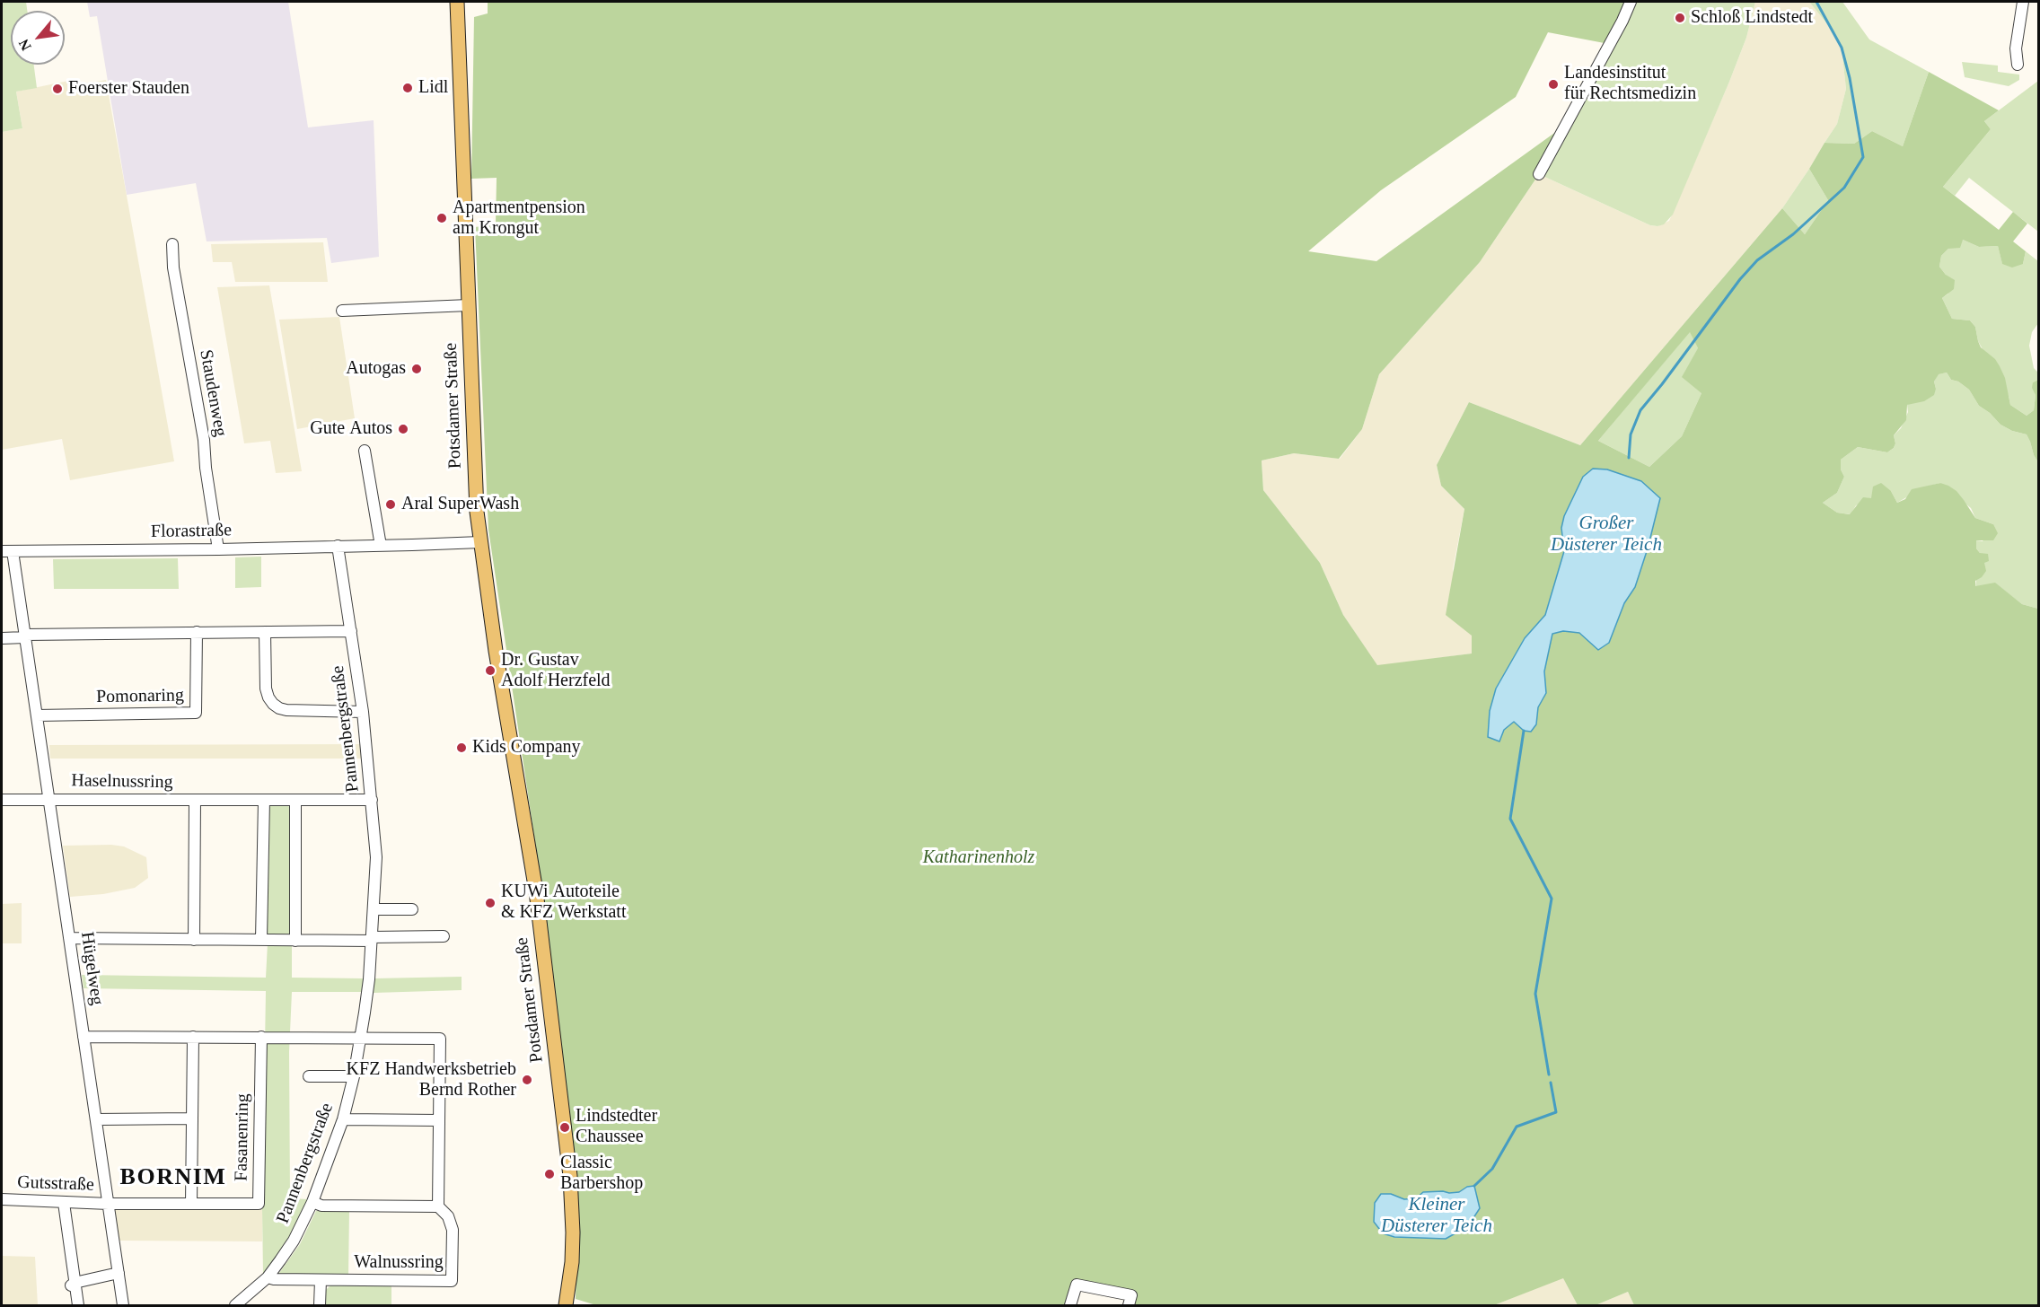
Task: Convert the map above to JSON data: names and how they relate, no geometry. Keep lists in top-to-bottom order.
{
  "streets": {
    "main road": ["Potsdamer Straße"],
    "street": [
      "Staudenweg",
      "Florastraße",
      "Pomonaring",
      "Pannenbergstraße",
      "Haselnussring",
      "Hügelweg",
      "Fasanenring",
      "Gutsstraße",
      "Walnussring"
    ]
  },
  "crossings": [
    ["Staudenweg", "Florastraße"],
    ["Potsdamer Straße", "Florastraße"],
    ["Florastraße", "Pannenbergstraße"],
    ["Florastraße", "Hügelweg"],
    ["Pomonaring", "Hügelweg"],
    ["Pannenbergstraße", "Haselnussring"],
    ["Pannenbergstraße", "Walnussring"],
    ["Haselnussring", "Hügelweg"],
    ["Hügelweg", "Fasanenring"],
    ["Hügelweg", "Gutsstraße"],
    ["Fasanenring", "Gutsstraße"]
  ],
  "districts": ["BORNIM"],
  "water": ["Großer Düsterer Teich", "Kleiner Düsterer Teich"],
  "parks": ["Katharinenholz"],
  "places": [
    "Schloß Lindstedt",
    "Landesinstitut für Rechtsmedizin",
    "Lidl",
    "Foerster Stauden",
    "Apartmentpension am Krongut",
    "Autogas",
    "Gute Autos",
    "Aral SuperWash",
    "Dr. Gustav Adolf Herzfeld",
    "Kids Company",
    "KUWi Autoteile & KFZ Werkstatt",
    "KFZ Handwerksbetrieb Bernd Rother",
    "Lindstedter Chaussee",
    "Classic Barbershop"
  ],
  "north": "bottom left"
}
